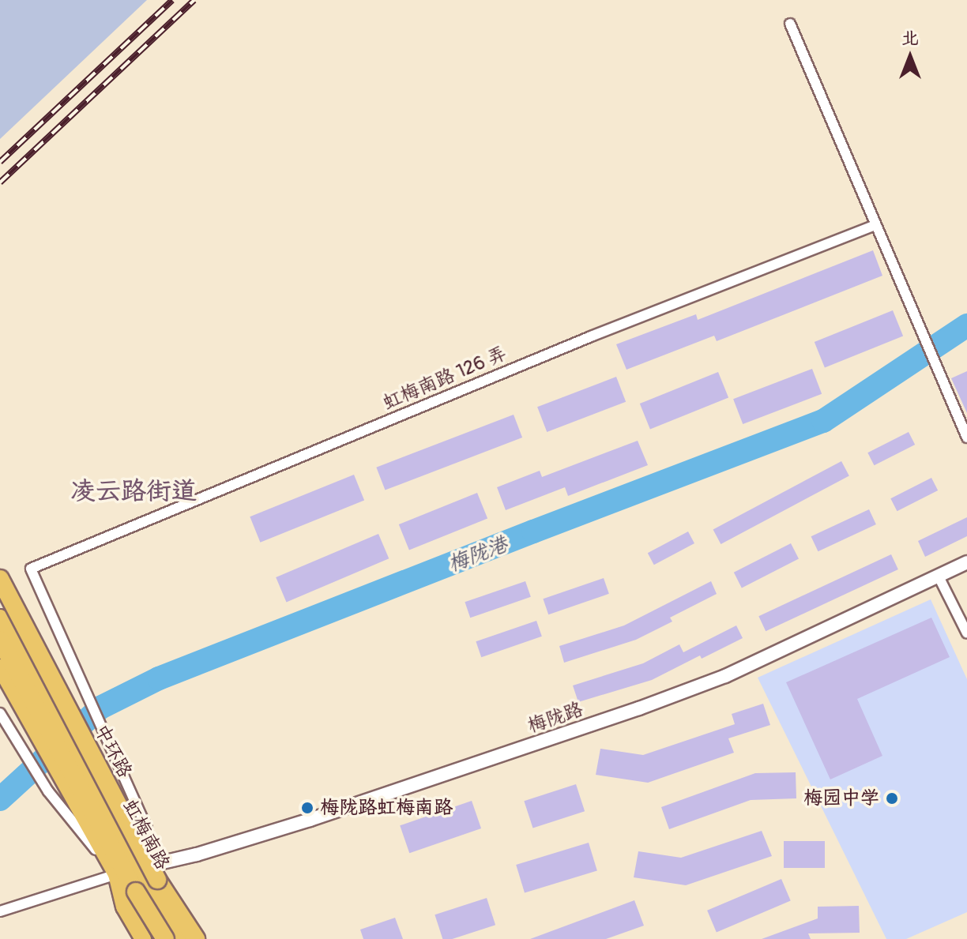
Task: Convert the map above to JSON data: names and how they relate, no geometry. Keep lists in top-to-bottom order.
{
  "streets": {
    "highway": ["中环路"],
    "main road": ["虹梅南路"],
    "street": ["虹梅南路 126 弄", "梅陇路"]
  },
  "crossings": [
    ["虹梅南路 126 弄", "梅陇路"],
    ["虹梅南路 126 弄", "虹梅南路"],
    ["梅陇路", "虹梅南路"]
  ],
  "districts": ["凌云路街道"],
  "water": ["梅陇港"],
  "places": ["梅园中学", "梅陇路虹梅南路"],
  "north": "top"
}
